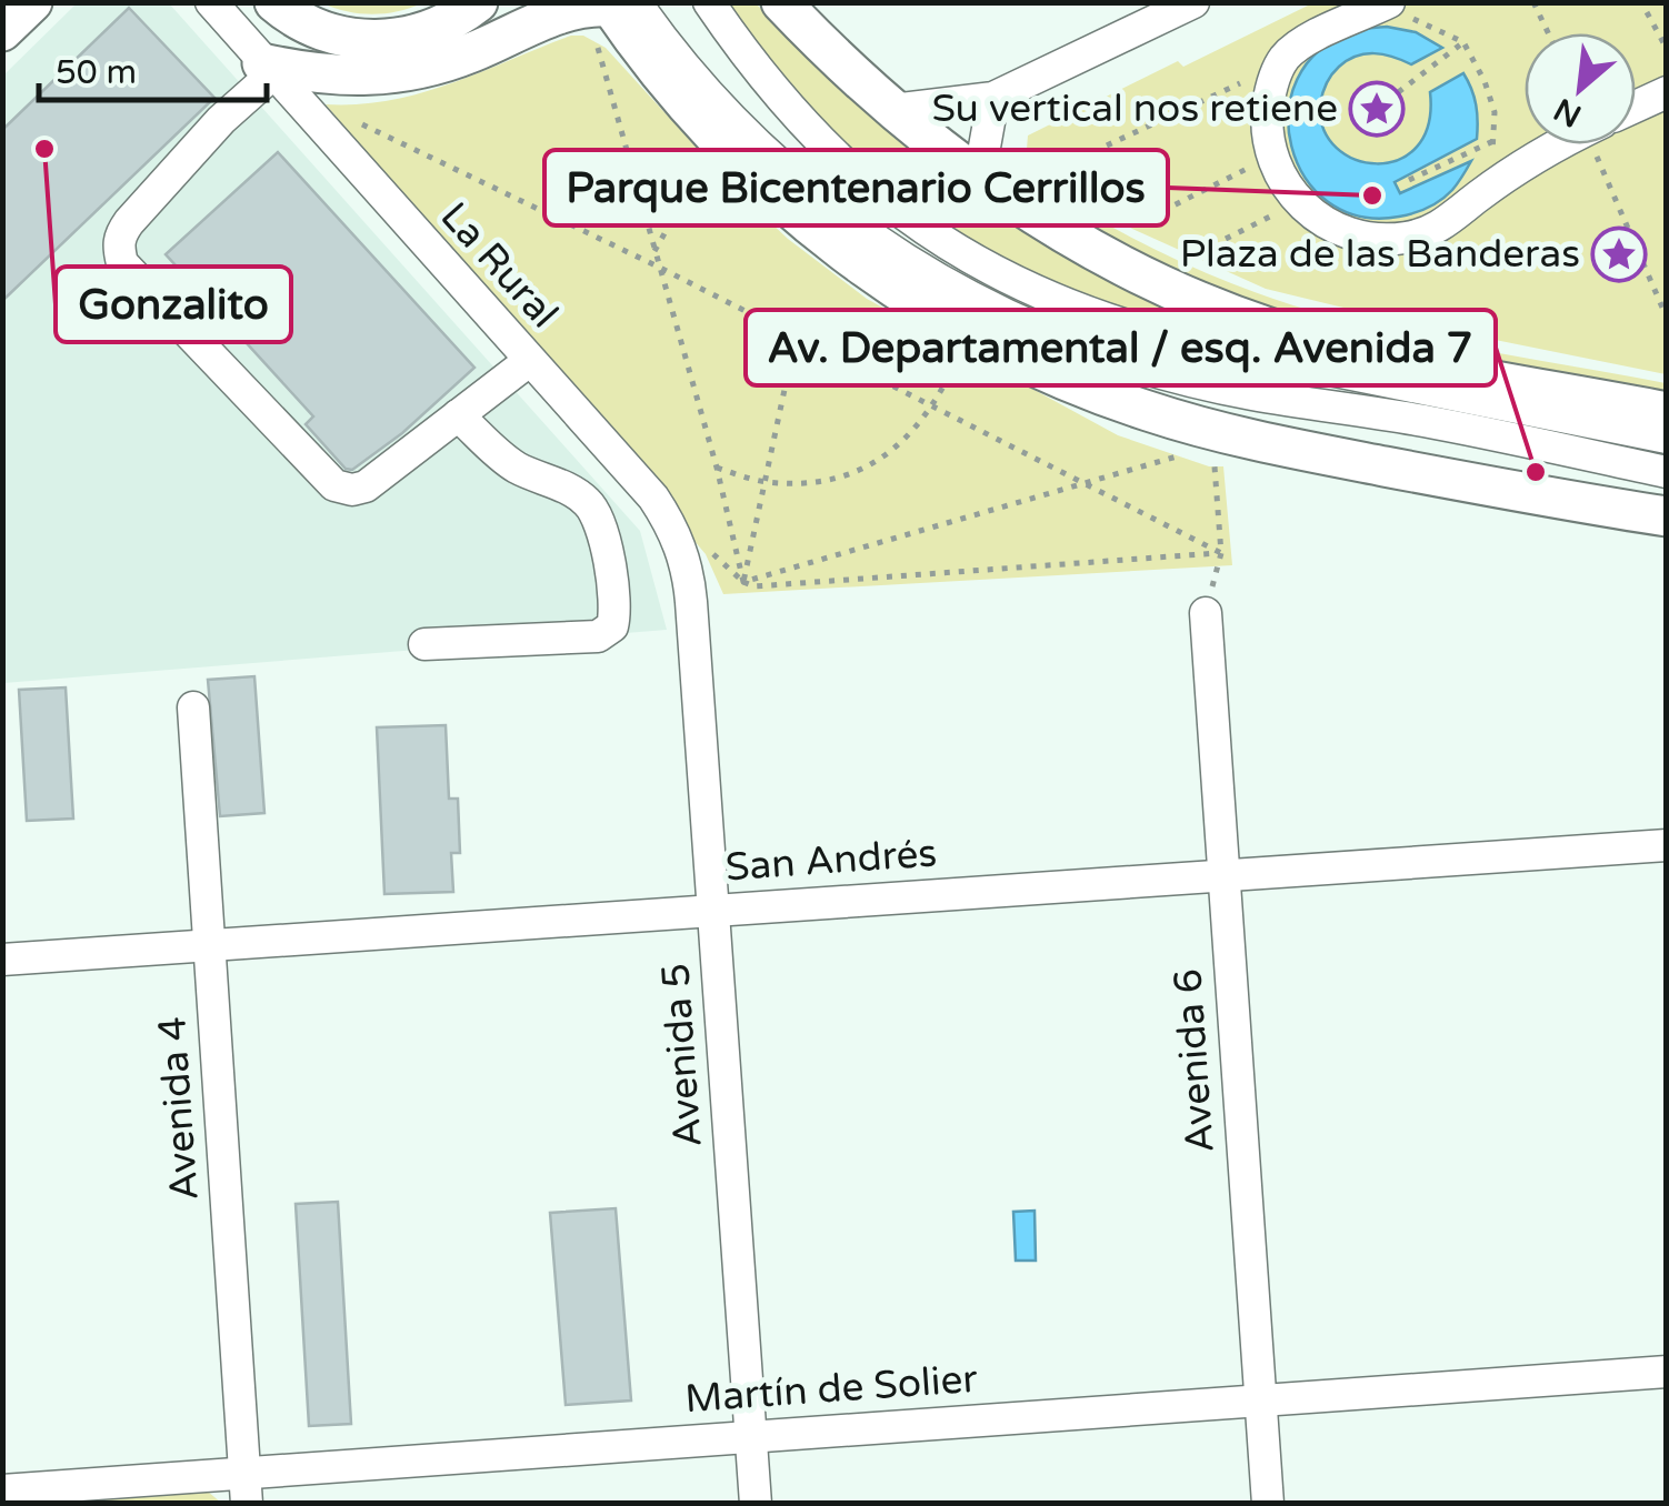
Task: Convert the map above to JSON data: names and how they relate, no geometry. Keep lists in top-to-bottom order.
{
  "streets": {
    "street": [
      "La Rural",
      "San Andrés",
      "Avenida 5",
      "Avenida 6",
      "Avenida 4",
      "Martín de Solier"
    ]
  },
  "crossings": [
    ["La Rural", "Avenida 5"],
    ["San Andrés", "Avenida 5"],
    ["San Andrés", "Avenida 6"],
    ["San Andrés", "Avenida 4"],
    ["Avenida 5", "Martín de Solier"],
    ["Avenida 6", "Martín de Solier"],
    ["Avenida 4", "Martín de Solier"]
  ],
  "places": {
    "place": ["Su vertical nos retiene", "Plaza de las Banderas"],
    "other": ["Gonzalito", "Parque Bicentenario Cerrillos", "Av. Departamental / esq. Avenida 7"]
  },
  "scale_bar": "50 m",
  "north": "bottom left"
}
